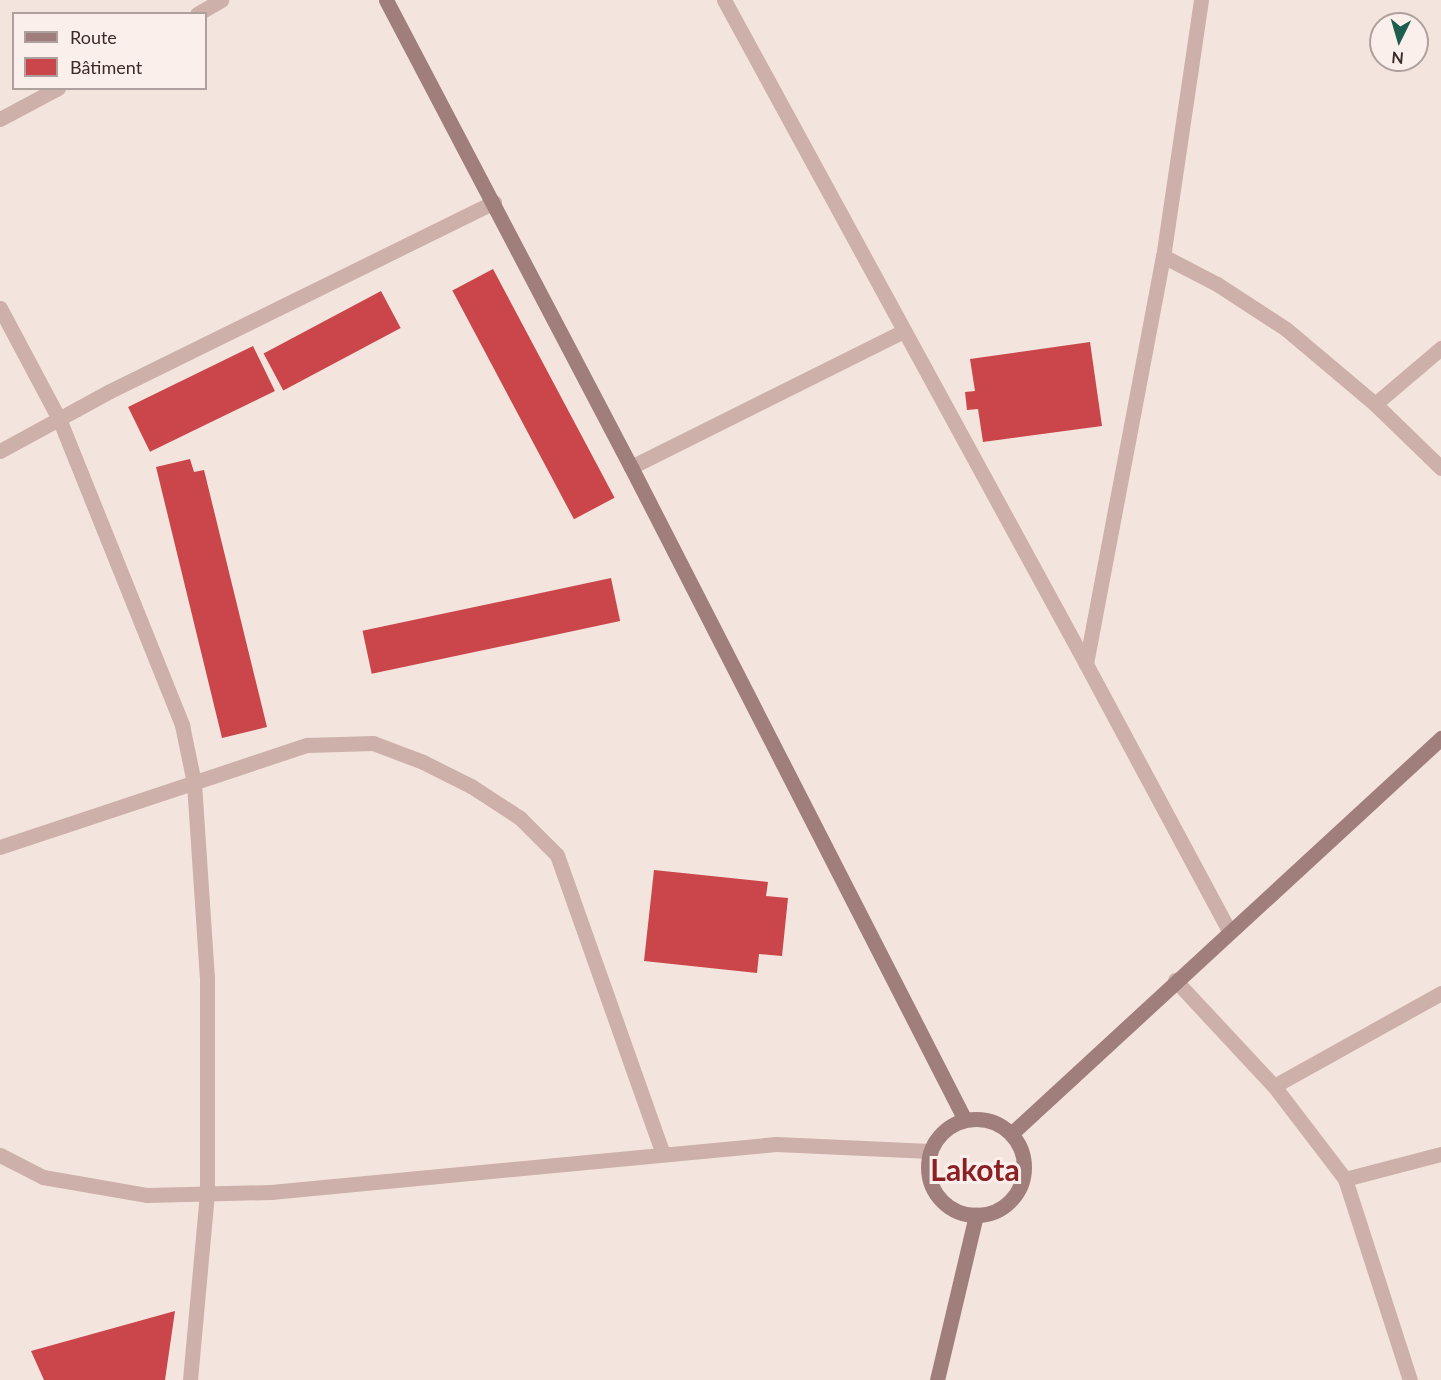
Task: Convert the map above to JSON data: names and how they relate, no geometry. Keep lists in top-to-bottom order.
{
  "districts": ["Lakota"],
  "legend": ["Route", "Bâtiment"],
  "north": "bottom"
}
